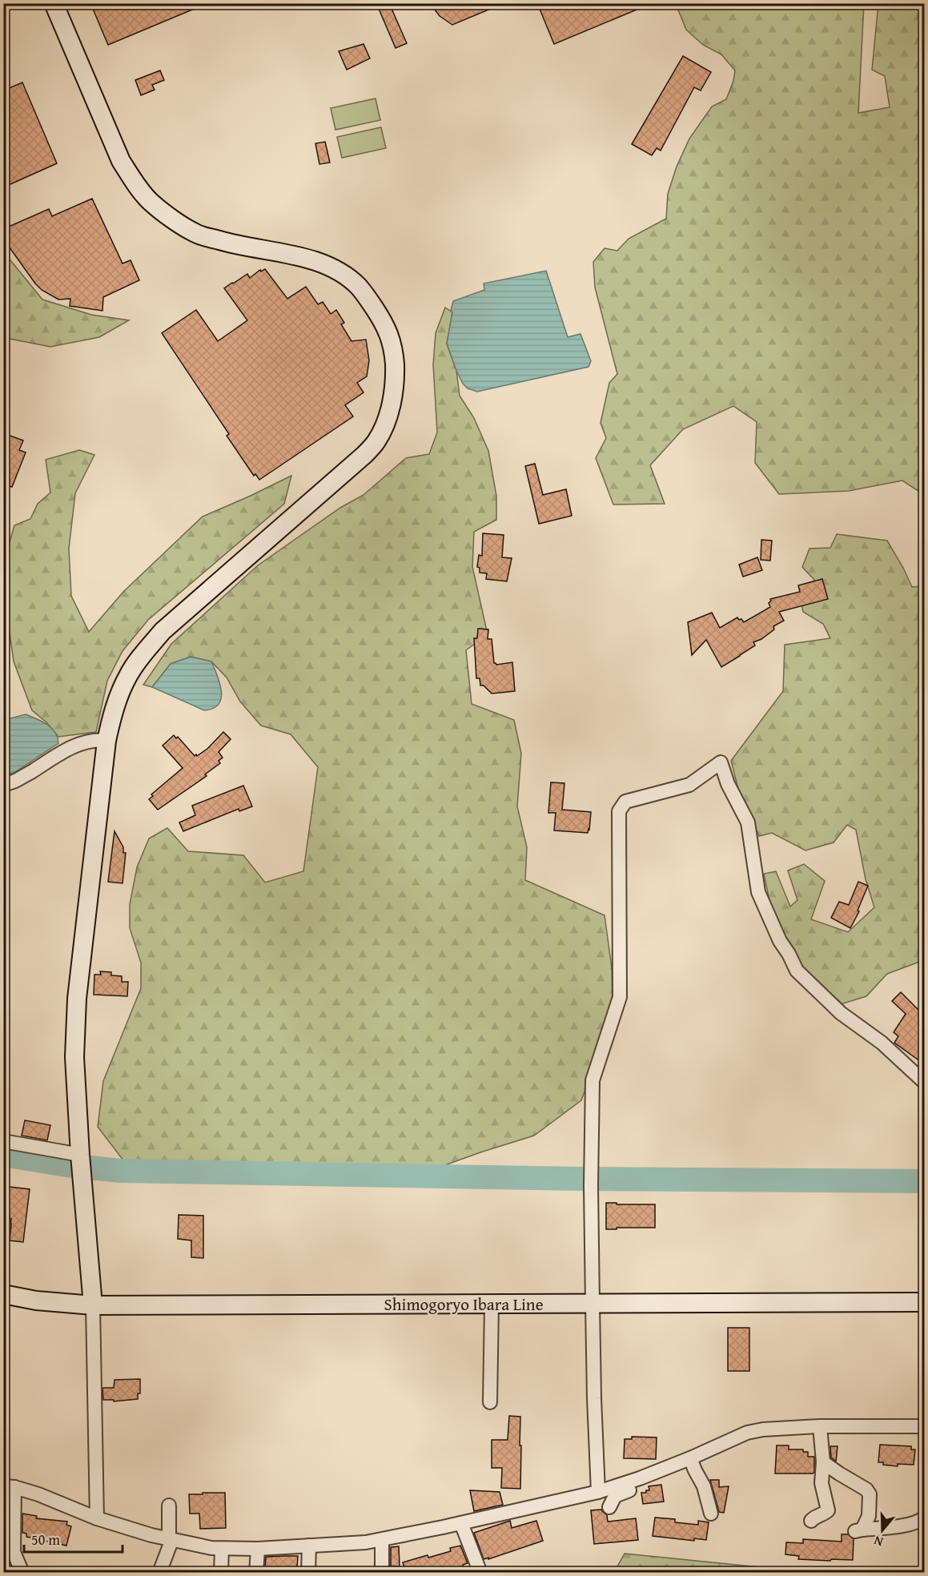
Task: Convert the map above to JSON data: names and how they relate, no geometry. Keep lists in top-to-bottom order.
{
  "streets": {
    "street": ["Shimogoryo Ibara Line"]
  },
  "scale_bar": "50 m",
  "north": "bottom"
}
